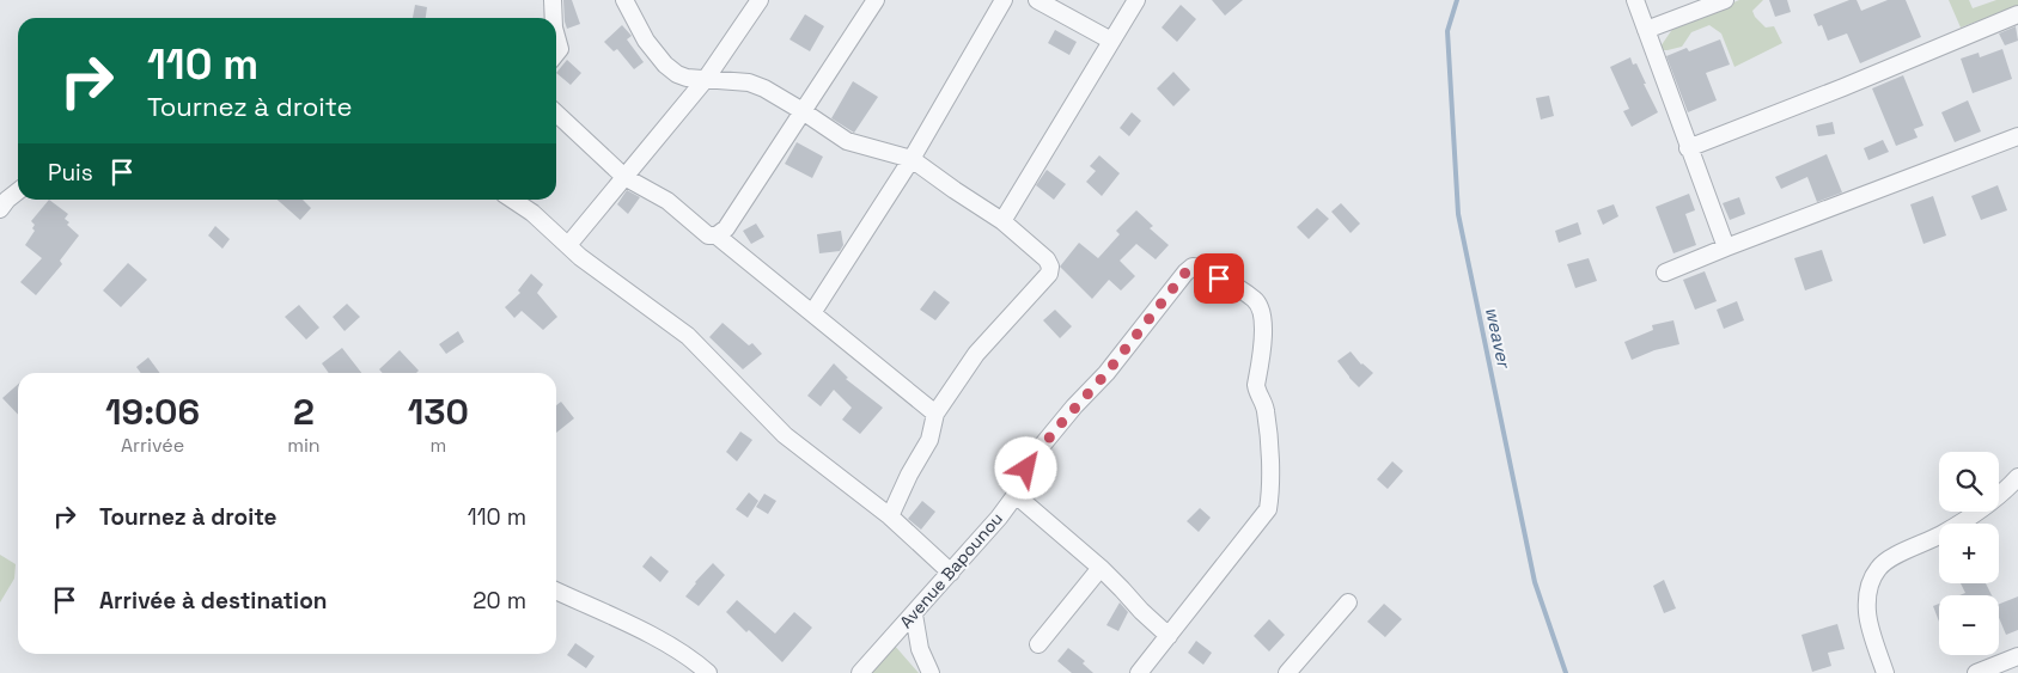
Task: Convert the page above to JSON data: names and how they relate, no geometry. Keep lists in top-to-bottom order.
{
  "streets": {
    "street": ["Avenue Bapounou"]
  },
  "water": ["weaver"],
  "page": {
    "turn": ["110 m", "Tournez à droite"],
    "then": "Puis",
    "eta": [
      "19:06",
      "Arrivée",
      "2",
      "min",
      "130",
      "m"
    ],
    "map_buttons": ["+", "−"],
    "list": [
      {
        "name": "Tournez à droite",
        "value": "110 m"
      },
      {
        "name": "Arrivée à destination",
        "value": "20 m"
      }
    ]
  }
}
